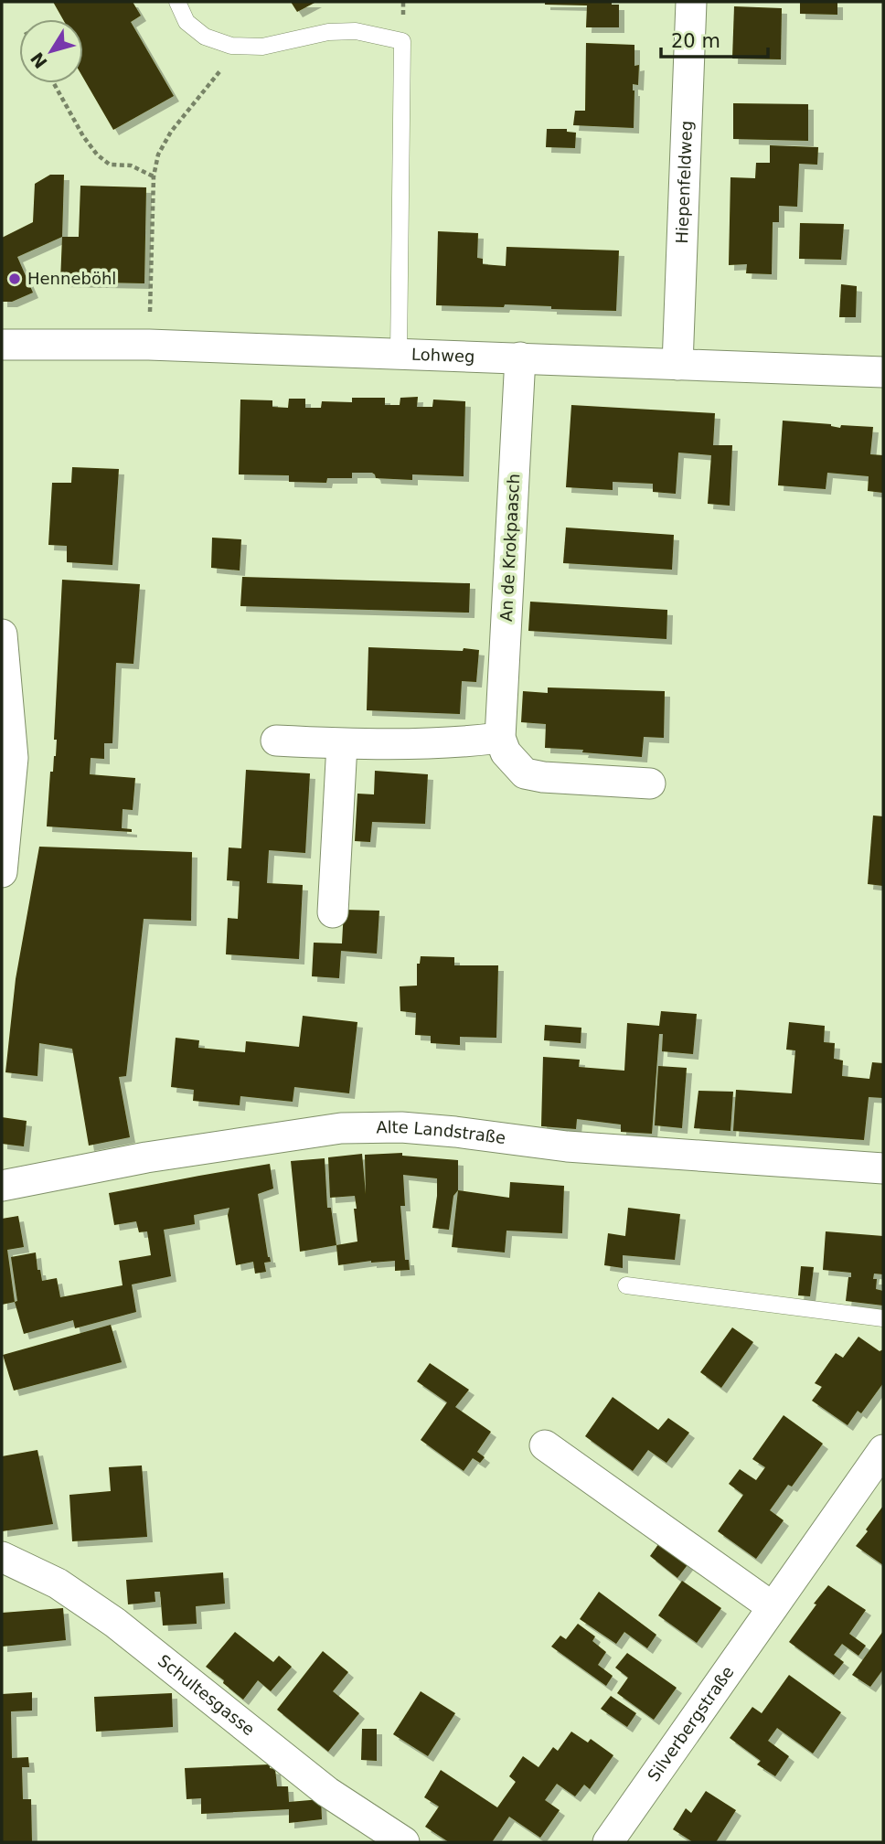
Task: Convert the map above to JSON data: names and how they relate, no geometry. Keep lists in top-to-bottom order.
{
  "streets": {
    "street": [
      "Hiepenfeldweg",
      "Lohweg",
      "An de Krokpaasch",
      "Alte Landstraße",
      "Schultesgasse",
      "Silverbergstraße"
    ]
  },
  "crossings": [
    ["Hiepenfeldweg", "Lohweg"],
    ["Lohweg", "An de Krokpaasch"]
  ],
  "places": ["Henneböhl"],
  "scale_bar": "20 m",
  "north": "bottom left"
}
